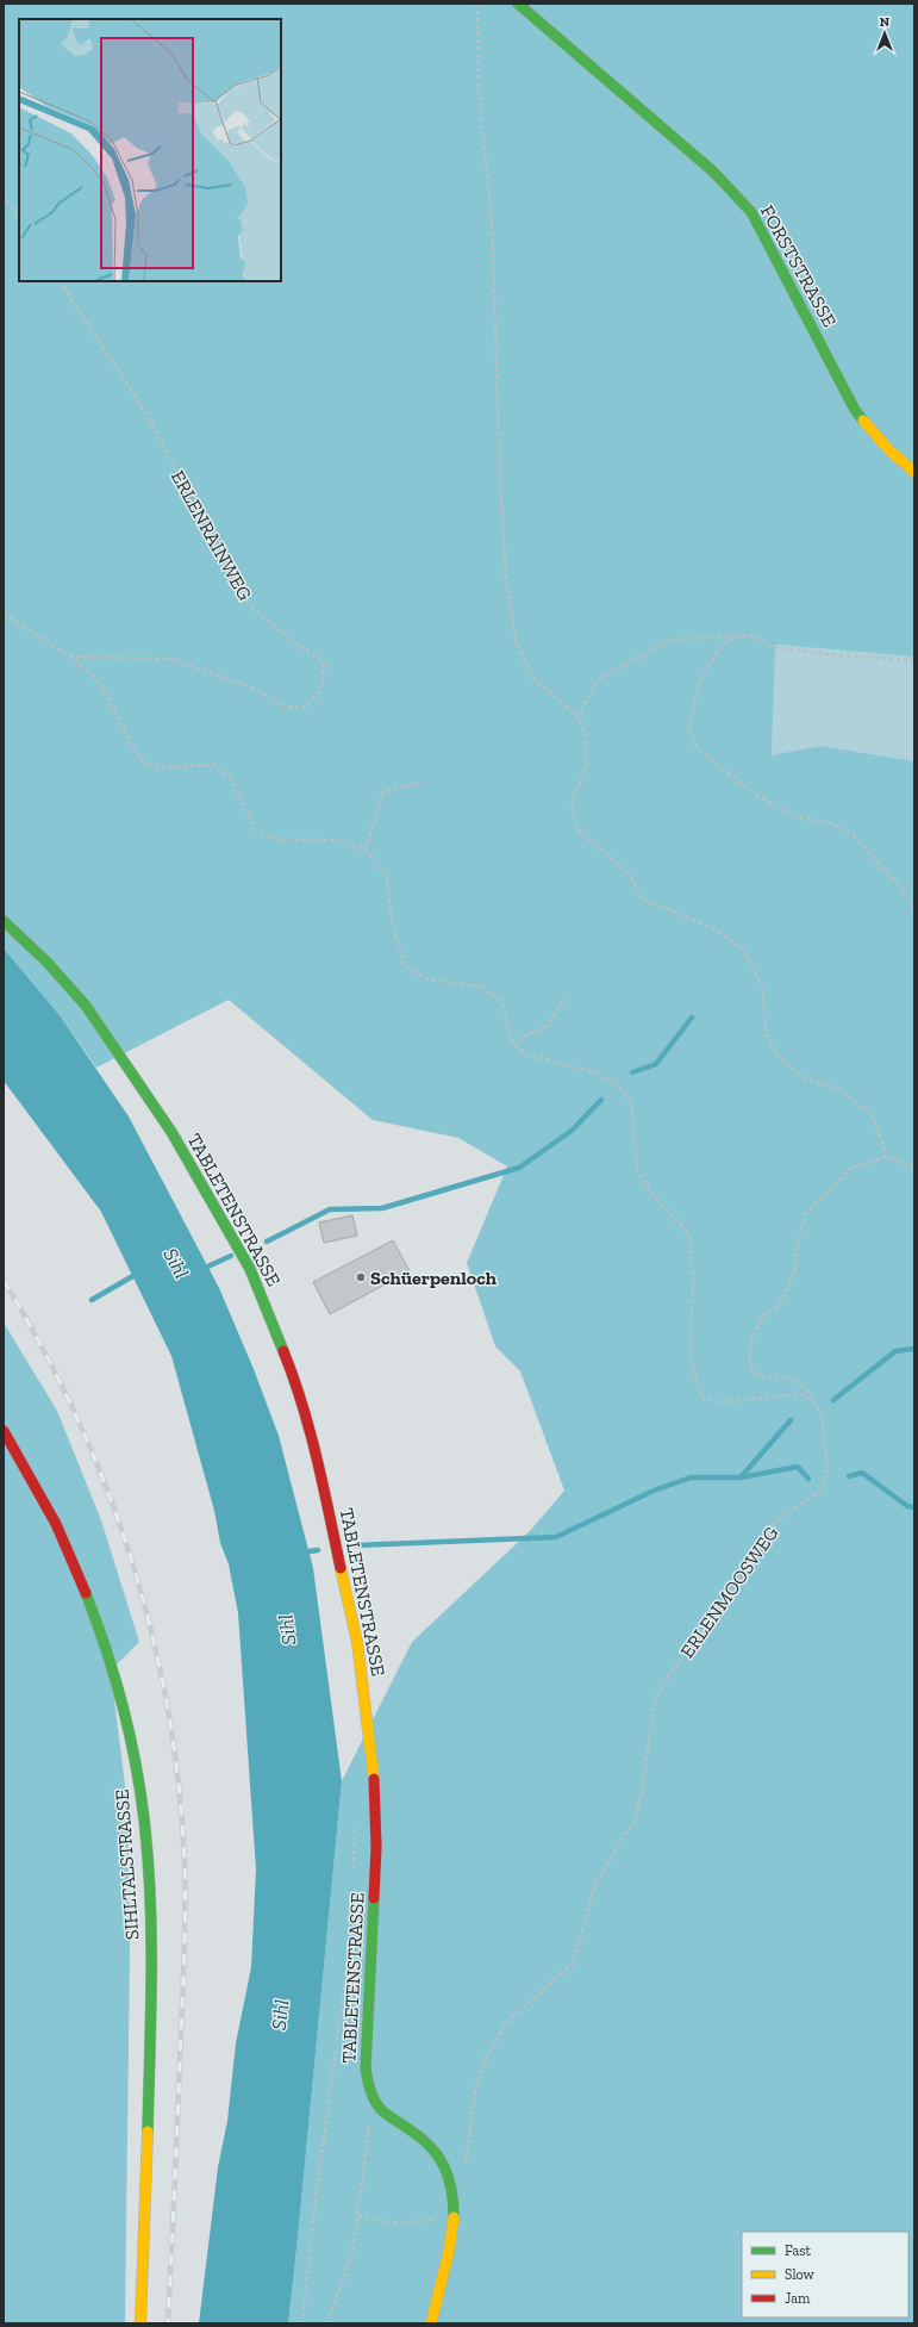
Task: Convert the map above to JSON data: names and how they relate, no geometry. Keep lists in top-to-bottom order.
{
  "streets": {
    "street": ["FORSTSTRASSE", "TABLETENSTRASSE", "SIHLTALSTRASSE"],
    "path": ["ERLENRAINWEG", "ERLENMOOSWEG"]
  },
  "water": ["Sihl"],
  "places": ["Schüerpenloch"],
  "legend": ["Fast", "Slow", "Jam"],
  "north": "top"
}
